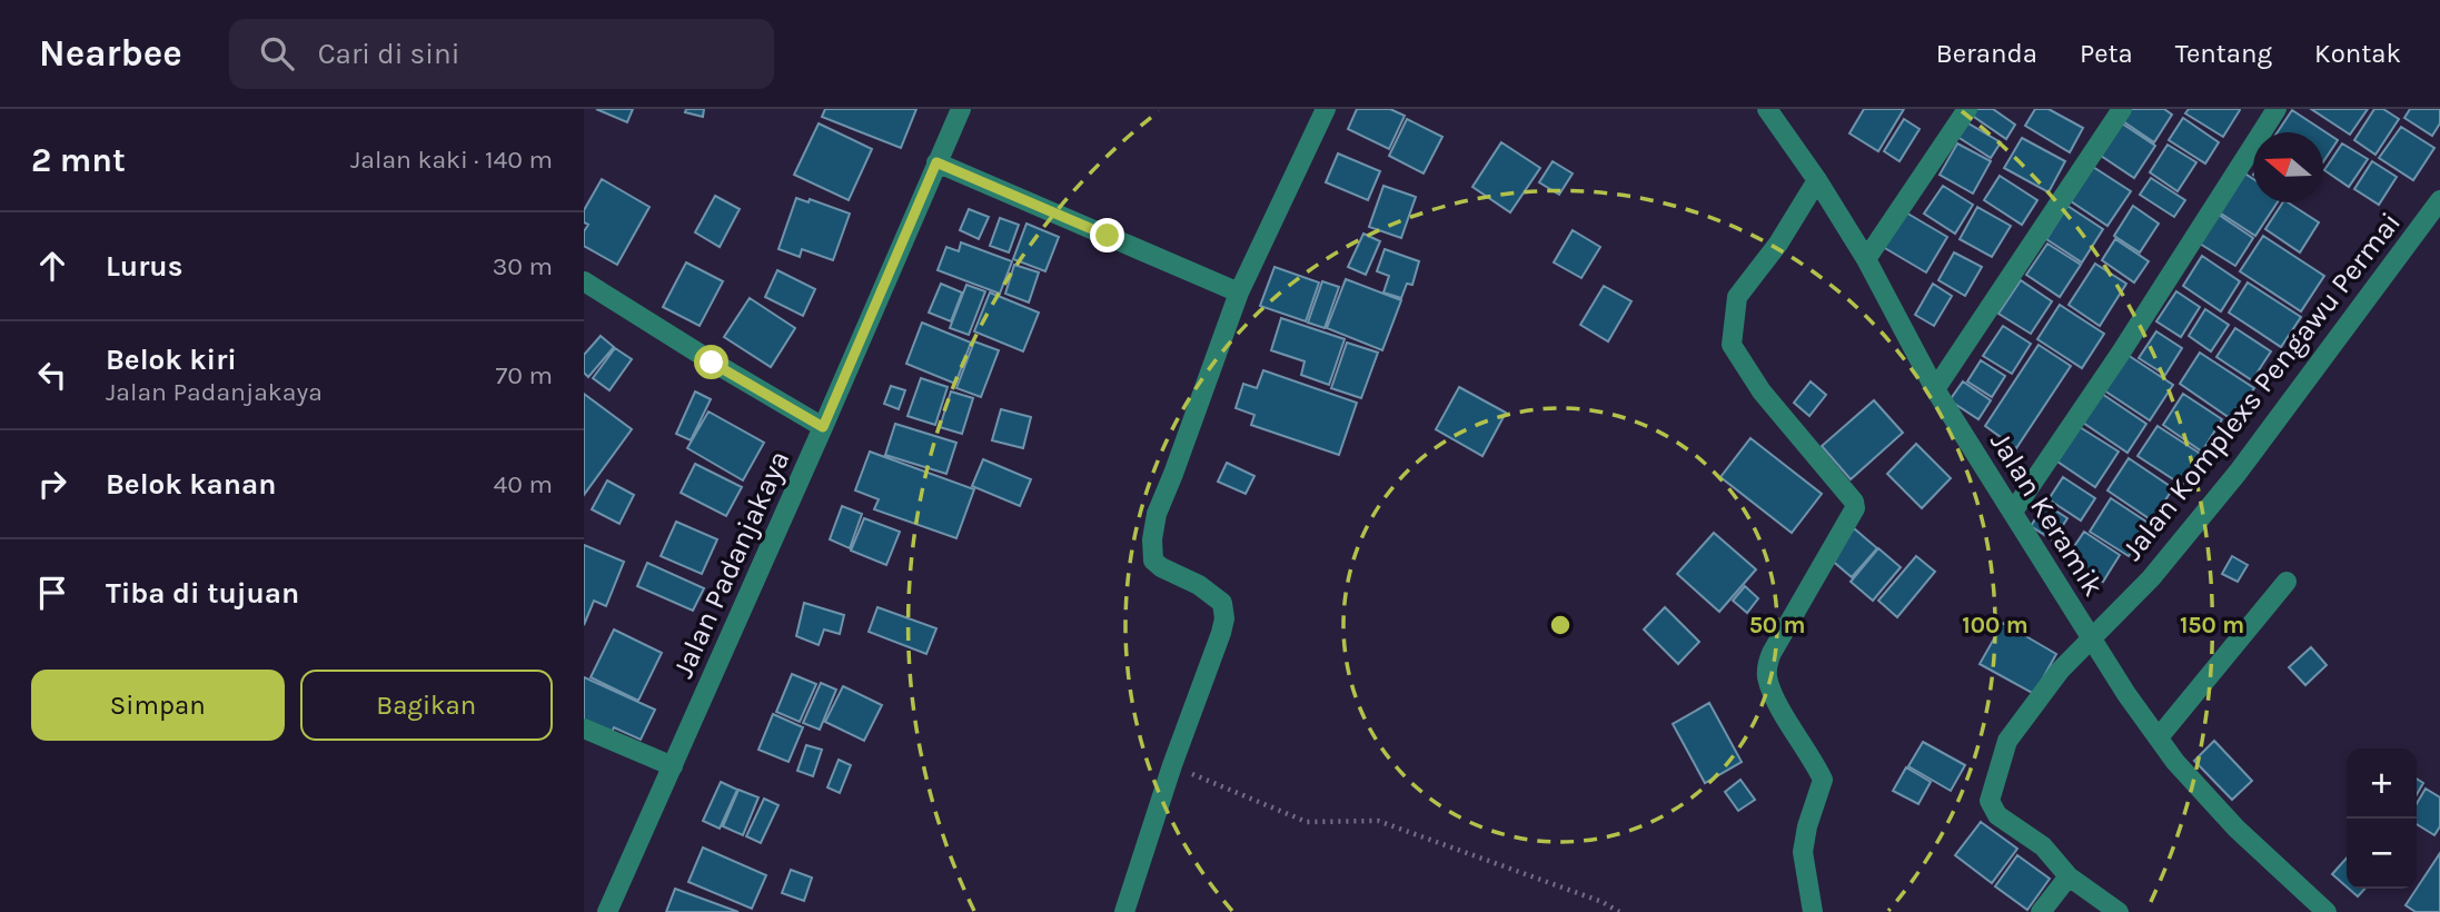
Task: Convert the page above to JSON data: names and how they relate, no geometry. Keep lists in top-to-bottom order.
{
  "streets": {
    "street": ["Jalan Komplexs Pengawu Permai", "Jalan Keramik", "Jalan Padanjakaya"]
  },
  "crossings": [
    ["Jalan Komplexs Pengawu Permai", "Jalan Keramik"]
  ],
  "north": "left",
  "page": {
    "header": "Nearbee",
    "search": "Cari di sini",
    "nav": [
      "Beranda",
      "Peta",
      "Tentang",
      "Kontak"
    ],
    "heading": ["2 mnt", "Jalan kaki · 140 m"],
    "list": [
      ["Lurus", "30 m"],
      ["Belok kiri", "Jalan Padanjakaya", "70 m"],
      ["Belok kanan", "40 m"],
      "Tiba di tujuan"
    ],
    "buttons": ["Simpan", "Bagikan"],
    "map_buttons": ["+", "−"]
  },
  "rings": ["50 m", "100 m", "150 m"]
}
